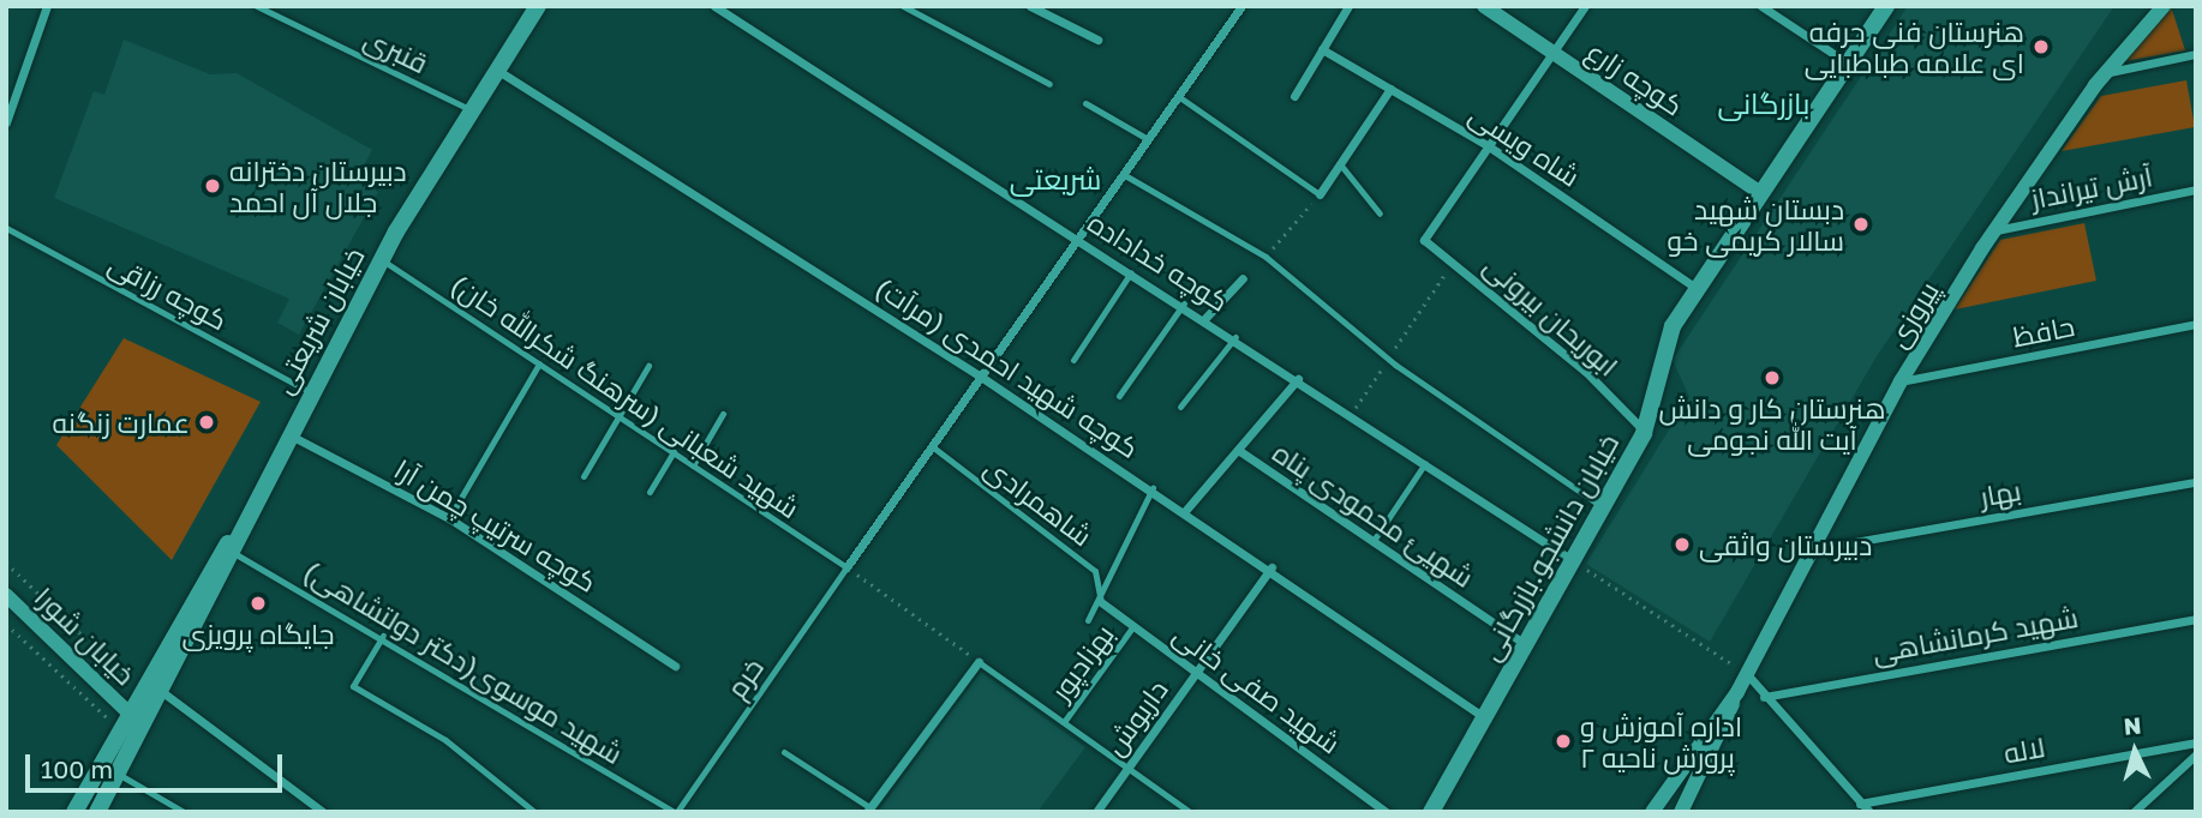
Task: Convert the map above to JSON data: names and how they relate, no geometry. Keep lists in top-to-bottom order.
{
  "streets": {
    "main road": ["خیابان شریعتی", "خیابان دانشجو.بازرگانی"],
    "street": [
      "کوچه زارع",
      "شاه ویسی",
      "آرش تیرانداز",
      "کوچه خداداده",
      "پیروزی",
      "ابوریحان بیرونی",
      "حافظ",
      "کوچه شهید احمدی (مرآت)",
      "بهار",
      "شهیئ محمودی پناه",
      "کوچه سرتیپ چمن آرا",
      "شهید کرمانشاهی",
      "خیابان شورا",
      "شهید صفی خانی",
      "داریوش",
      "لاله"
    ],
    "lane": [
      "قنبری",
      "کوچه رزاقی",
      "شهید شعبانی (سرهنگ شکرالله خان)",
      "شاهمرادی",
      "شهید موسوی(دکتر دولتشاهی)",
      "بهزادپور",
      "خرم"
    ]
  },
  "crossings": [
    ["قنبری", "خیابان شریعتی"],
    ["کوچه زارع", "خیابان دانشجو.بازرگانی"],
    ["شاه ویسی", "ابوریحان بیرونی"],
    ["شاه ویسی", "خیابان دانشجو.بازرگانی"],
    ["آرش تیرانداز", "پیروزی"],
    ["کوچه خداداده", "خیابان دانشجو.بازرگانی"],
    ["کوچه رزاقی", "خیابان شریعتی"],
    ["پیروزی", "حافظ"],
    ["پیروزی", "بهار"],
    ["ابوریحان بیرونی", "خیابان دانشجو.بازرگانی"],
    ["خیابان شریعتی", "کوچه شهید احمدی (مرآت)"],
    ["خیابان شریعتی", "شهید شعبانی (سرهنگ شکرالله خان)"],
    ["خیابان شریعتی", "کوچه سرتیپ چمن آرا"],
    ["خیابان شریعتی", "خیابان شورا"],
    ["خیابان شریعتی", "شهید موسوی(دکتر دولتشاهی)"],
    ["کوچه شهید احمدی (مرآت)", "خیابان دانشجو.بازرگانی"],
    ["کوچه شهید احمدی (مرآت)", "داریوش"],
    ["شهید شعبانی (سرهنگ شکرالله خان)", "خرم"],
    ["شاهمرادی", "شهید صفی خانی"],
    ["شهیئ محمودی پناه", "خیابان دانشجو.بازرگانی"],
    ["شهید موسوی(دکتر دولتشاهی)", "خرم"],
    ["بهزادپور", "شهید صفی خانی"],
    ["شهید صفی خانی", "داریوش"]
  ],
  "districts": ["بازرگانی", "شریعتی"],
  "places": [
    "هنرستان فنی حرفه ای علامه طباطبایی",
    "دبیرستان دخترانه جلال آل احمد",
    "دبستان شهید سالار کریمی خو",
    "هنرستان کار و دانش آیت الله نجومی",
    "عمارت زنگنه",
    "دبیرستان واثقی",
    "جایگاه پرویزی",
    "اداره آموزش و پرورش ناحیه ۲"
  ],
  "scale_bar": "100 m",
  "north": "top"
}
